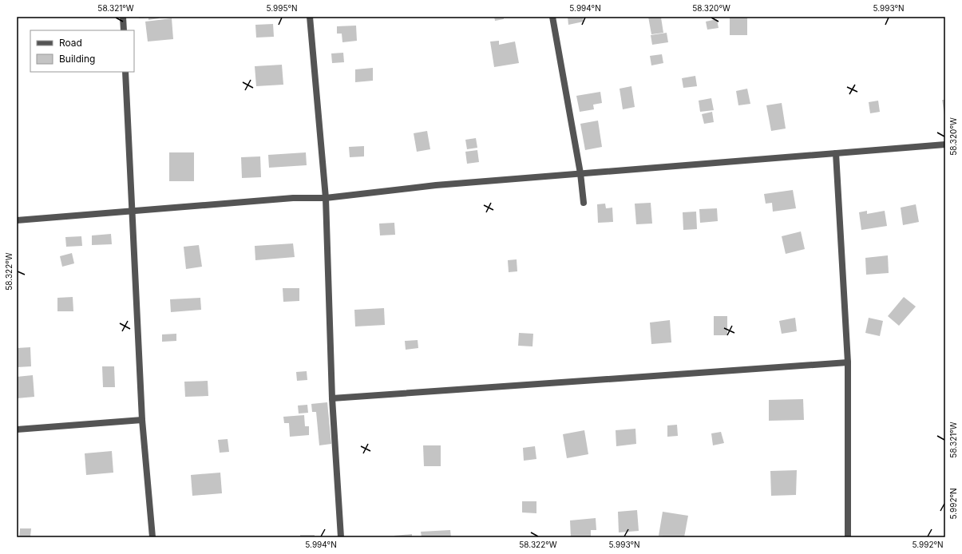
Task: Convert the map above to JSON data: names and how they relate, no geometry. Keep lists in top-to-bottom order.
{
  "legend": ["Road", "Building"],
  "coordinates": [
    "58.321°W",
    "5.995°N",
    "5.994°N",
    "58.320°W",
    "5.993°N",
    "58.322°W",
    "5.992°N"
  ]
}
